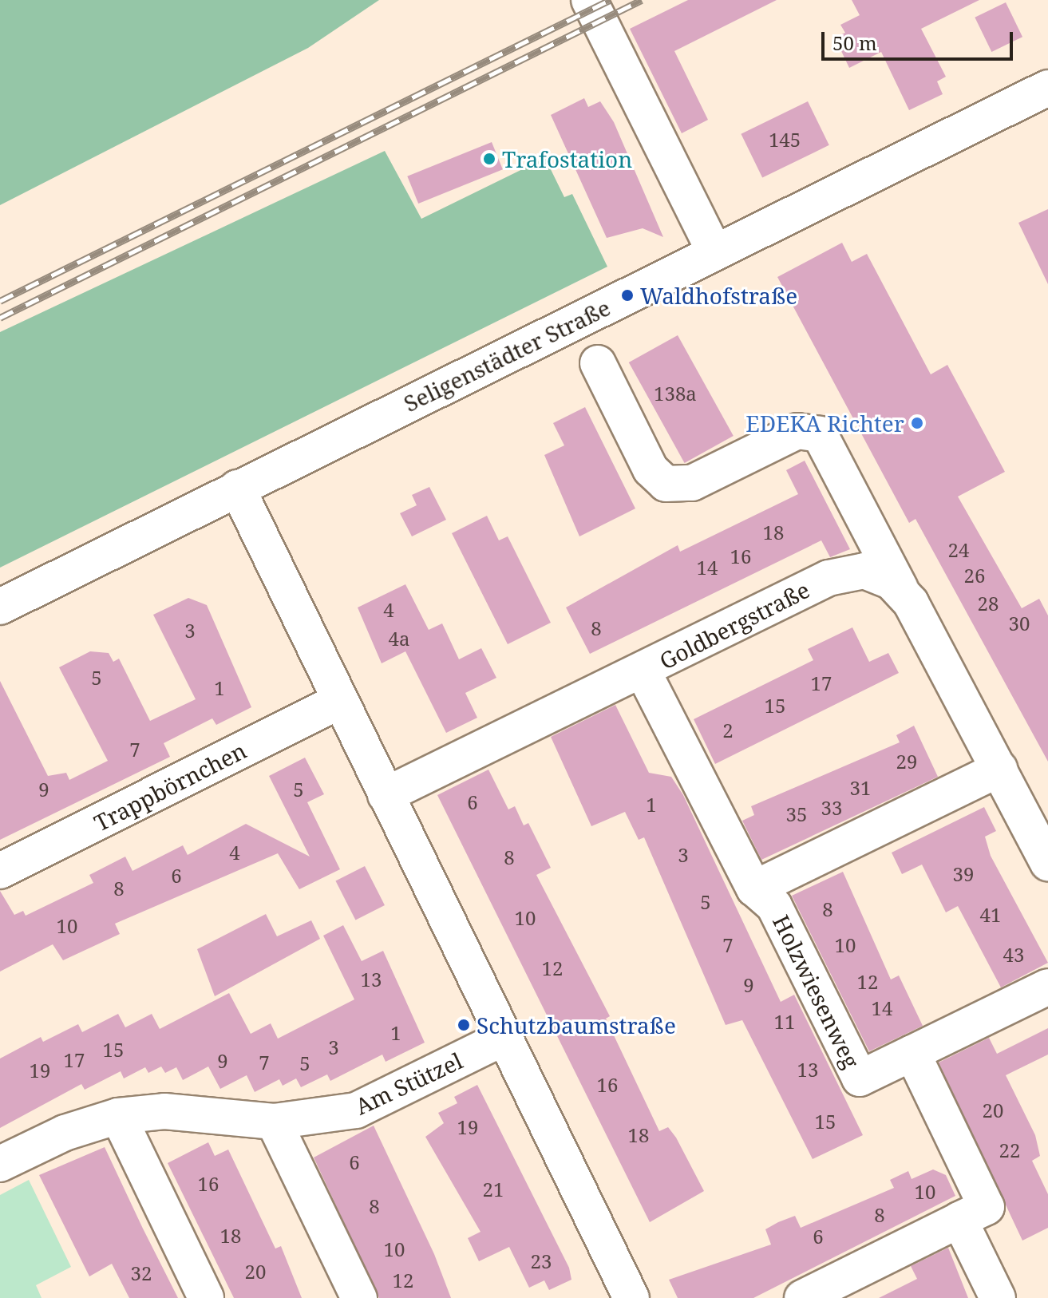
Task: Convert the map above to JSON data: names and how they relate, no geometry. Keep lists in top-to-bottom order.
{
  "streets": {
    "street": [
      "Seligenstädter Straße",
      "Goldbergstraße",
      "Trappbörnchen",
      "Holzwiesenweg",
      "Am Stützel"
    ]
  },
  "crossings": [
    ["Seligenstädter Straße", "Goldbergstraße"],
    ["Goldbergstraße", "Holzwiesenweg"]
  ],
  "places": [
    "Trafostation",
    "Waldhofstraße",
    "EDEKA Richter",
    "Schutzbaumstraße"
  ],
  "house_numbers": [
    "145",
    "138a",
    "18",
    "24",
    "16",
    "14",
    "26",
    "28",
    "4",
    "30",
    "8",
    "3",
    "4a",
    "5",
    "17",
    "1",
    "15",
    "2",
    "7",
    "29",
    "31",
    "9",
    "5",
    "6",
    "1",
    "33",
    "35",
    "4",
    "3",
    "8",
    "39",
    "6",
    "8",
    "5",
    "8",
    "41",
    "10",
    "10",
    "7",
    "10",
    "43",
    "12",
    "13",
    "12",
    "9",
    "14",
    "11",
    "1",
    "3",
    "15",
    "17",
    "9",
    "7",
    "5",
    "13",
    "19",
    "16",
    "20",
    "15",
    "19",
    "18",
    "22",
    "6",
    "16",
    "21",
    "10",
    "8",
    "8",
    "18",
    "6",
    "10",
    "23",
    "20",
    "32",
    "12"
  ],
  "scale_bar": "50 m"
}
